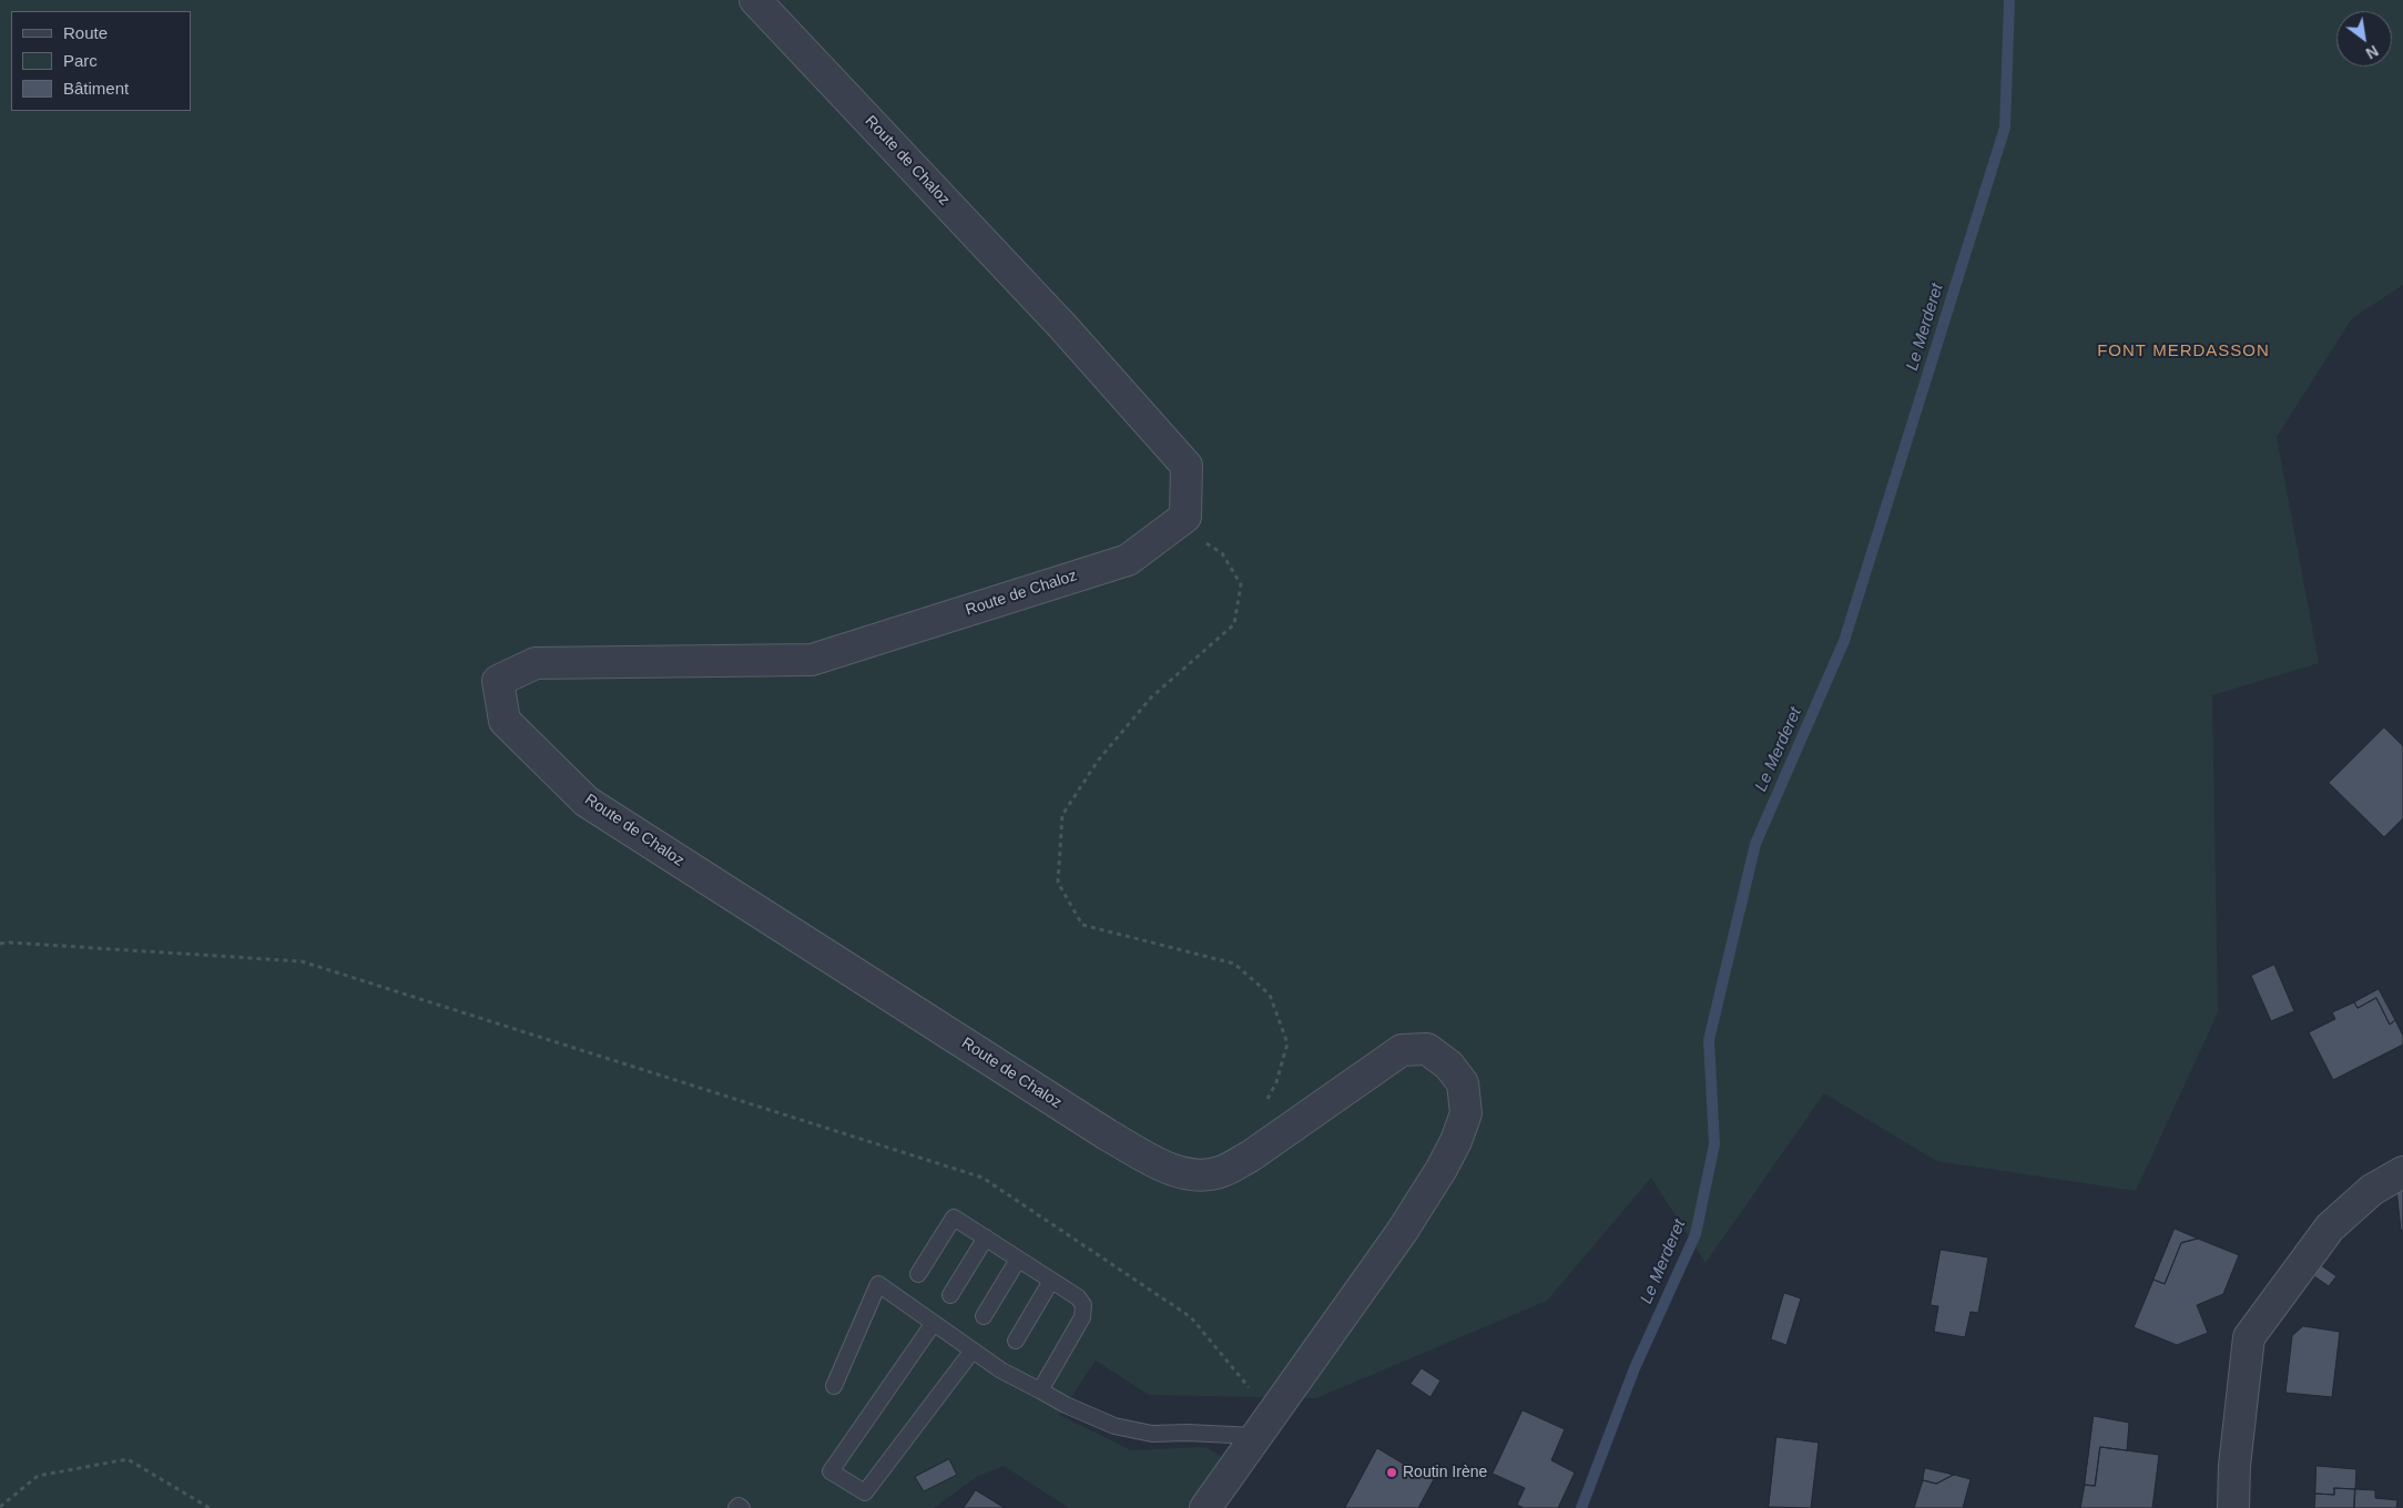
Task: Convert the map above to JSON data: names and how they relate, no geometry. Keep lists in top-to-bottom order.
{
  "streets": {
    "street": ["Route de Chaloz"]
  },
  "districts": ["FONT MERDASSON"],
  "water": ["Le Merderet"],
  "places": ["Routin Irène"],
  "legend": ["Route", "Parc", "Bâtiment"],
  "north": "bottom right"
}
